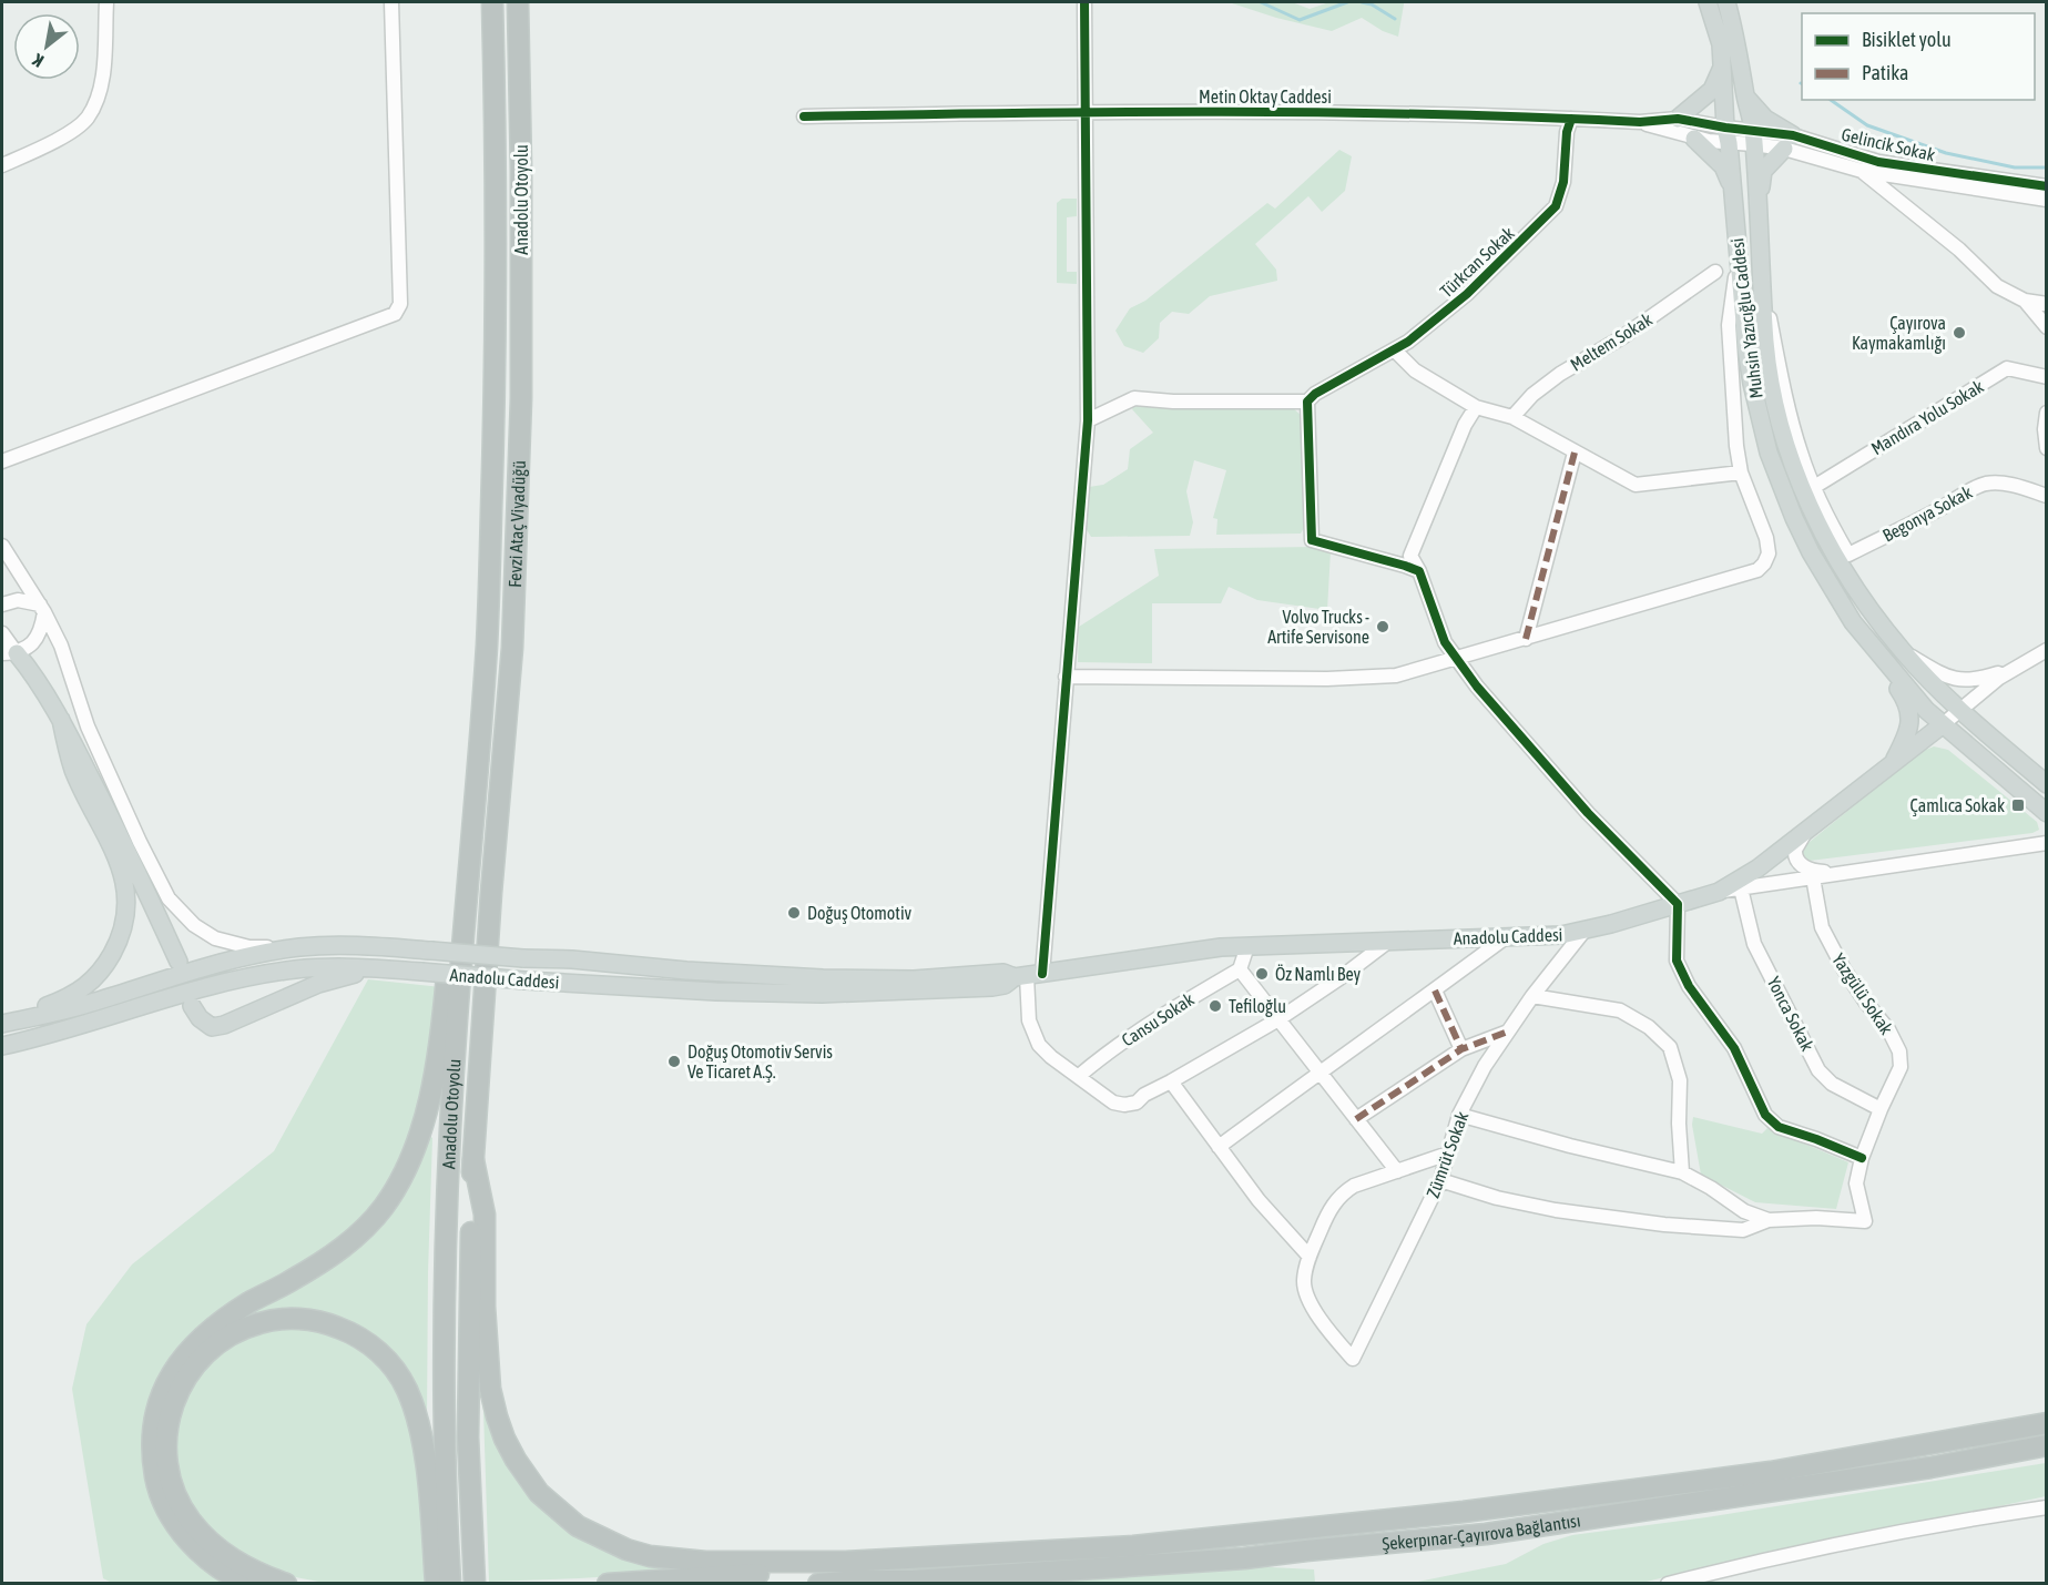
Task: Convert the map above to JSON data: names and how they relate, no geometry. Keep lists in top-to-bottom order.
{
  "streets": {
    "highway": ["Anadolu Otoyolu", "Fevzi Ataç Viyadüğü", "Şekerpınar-Çayırova Bağlantısı"],
    "main road": ["Muhsin Yazıcığlu Caddesi", "Anadolu Caddesi"],
    "street": [
      "Metin Oktay Caddesi",
      "Gelincik Sokak",
      "Türkcan Sokak",
      "Meltem Sokak",
      "Mandıra Yolu Sokak",
      "Begonya Sokak",
      "Yazgülü Sokak",
      "Yonca Sokak",
      "Cansu Sokak",
      "Zümrüt Sokak"
    ]
  },
  "crossings": [
    ["Metin Oktay Caddesi", "Gelincik Sokak"],
    ["Metin Oktay Caddesi", "Türkcan Sokak"],
    ["Metin Oktay Caddesi", "Muhsin Yazıcığlu Caddesi"],
    ["Gelincik Sokak", "Muhsin Yazıcığlu Caddesi"],
    ["Anadolu Otoyolu", "Fevzi Ataç Viyadüğü"],
    ["Muhsin Yazıcığlu Caddesi", "Mandıra Yolu Sokak"],
    ["Muhsin Yazıcığlu Caddesi", "Begonya Sokak"],
    ["Muhsin Yazıcığlu Caddesi", "Anadolu Caddesi"],
    ["Anadolu Caddesi", "Zümrüt Sokak"],
    ["Yazgülü Sokak", "Yonca Sokak"]
  ],
  "places": {
    "other": [
      "Çayırova Kaymakamlığı",
      "Volvo Trucks - Artife Servisone",
      "Doğuş Otomotiv",
      "Öz Namlı Bey",
      "Tefiloğlu",
      "Doğuş Otomotiv Servis Ve Ticaret A.Ş."
    ],
    "transit": ["Çamlıca Sokak"]
  },
  "legend": ["Bisiklet yolu", "Patika"],
  "north": "bottom left"
}
